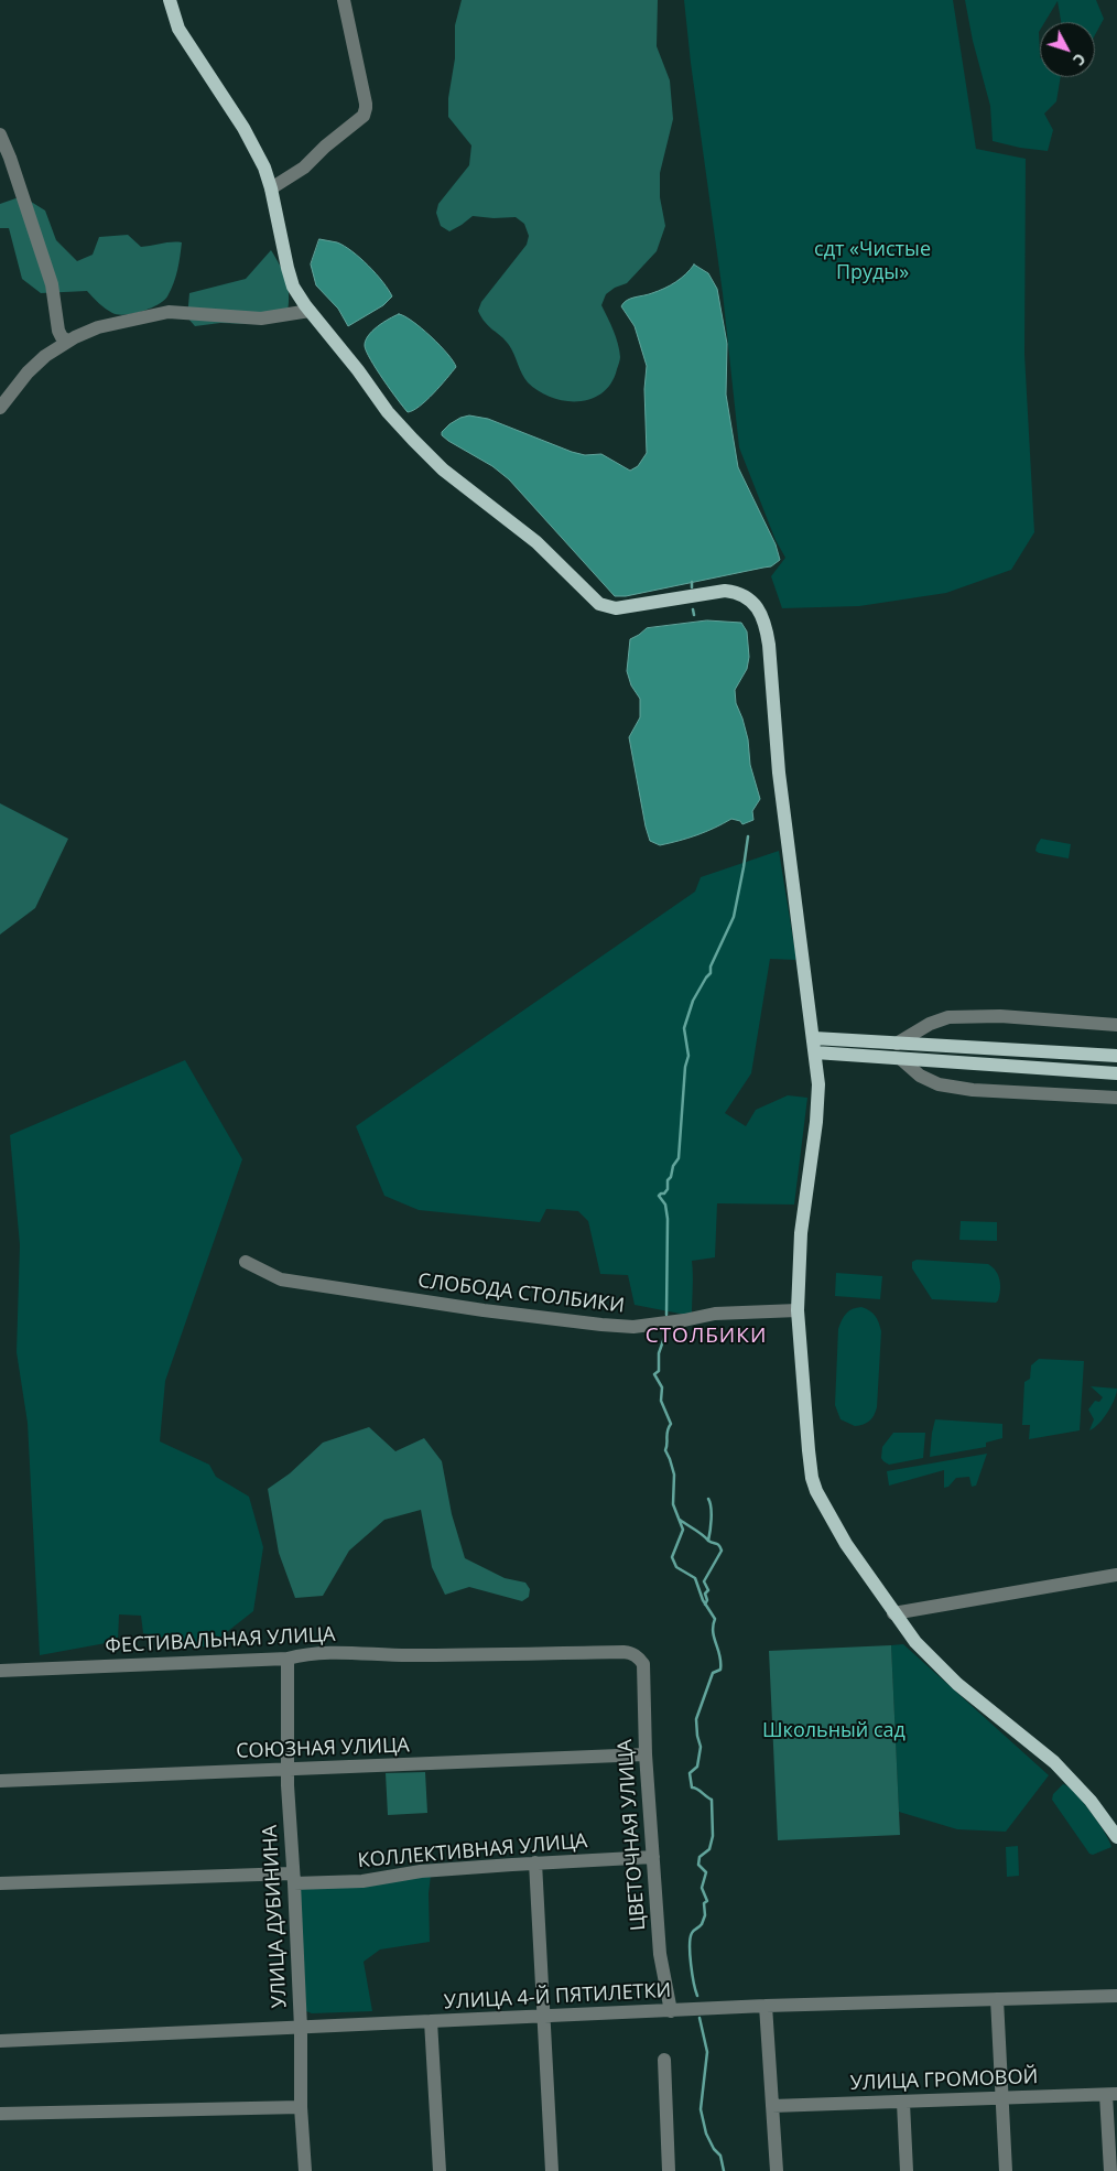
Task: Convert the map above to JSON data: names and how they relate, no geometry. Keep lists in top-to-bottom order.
{
  "streets": {
    "street": [
      "СЛОБОДА СТОЛБИКИ",
      "ФЕСТИВАЛЬНАЯ УЛИЦА",
      "СОЮЗНАЯ УЛИЦА",
      "ЦВЕТОЧНАЯ УЛИЦА",
      "КОЛЛЕКТИВНАЯ УЛИЦА",
      "УЛИЦА ДУБИНИНА",
      "УЛИЦА 4-Й ПЯТИЛЕТКИ",
      "УЛИЦА ГРОМОВОЙ"
    ]
  },
  "crossings": [
    ["ФЕСТИВАЛЬНАЯ УЛИЦА", "ЦВЕТОЧНАЯ УЛИЦА"],
    ["ФЕСТИВАЛЬНАЯ УЛИЦА", "УЛИЦА ДУБИНИНА"],
    ["СОЮЗНАЯ УЛИЦА", "ЦВЕТОЧНАЯ УЛИЦА"],
    ["СОЮЗНАЯ УЛИЦА", "УЛИЦА ДУБИНИНА"],
    ["ЦВЕТОЧНАЯ УЛИЦА", "КОЛЛЕКТИВНАЯ УЛИЦА"],
    ["ЦВЕТОЧНАЯ УЛИЦА", "УЛИЦА 4-Й ПЯТИЛЕТКИ"],
    ["КОЛЛЕКТИВНАЯ УЛИЦА", "УЛИЦА ДУБИНИНА"],
    ["УЛИЦА ДУБИНИНА", "УЛИЦА 4-Й ПЯТИЛЕТКИ"]
  ],
  "districts": ["СТОЛБИКИ"],
  "parks": ["сдт «Чистые Пруды»", "Школьный сад"],
  "north": "bottom right"
}
